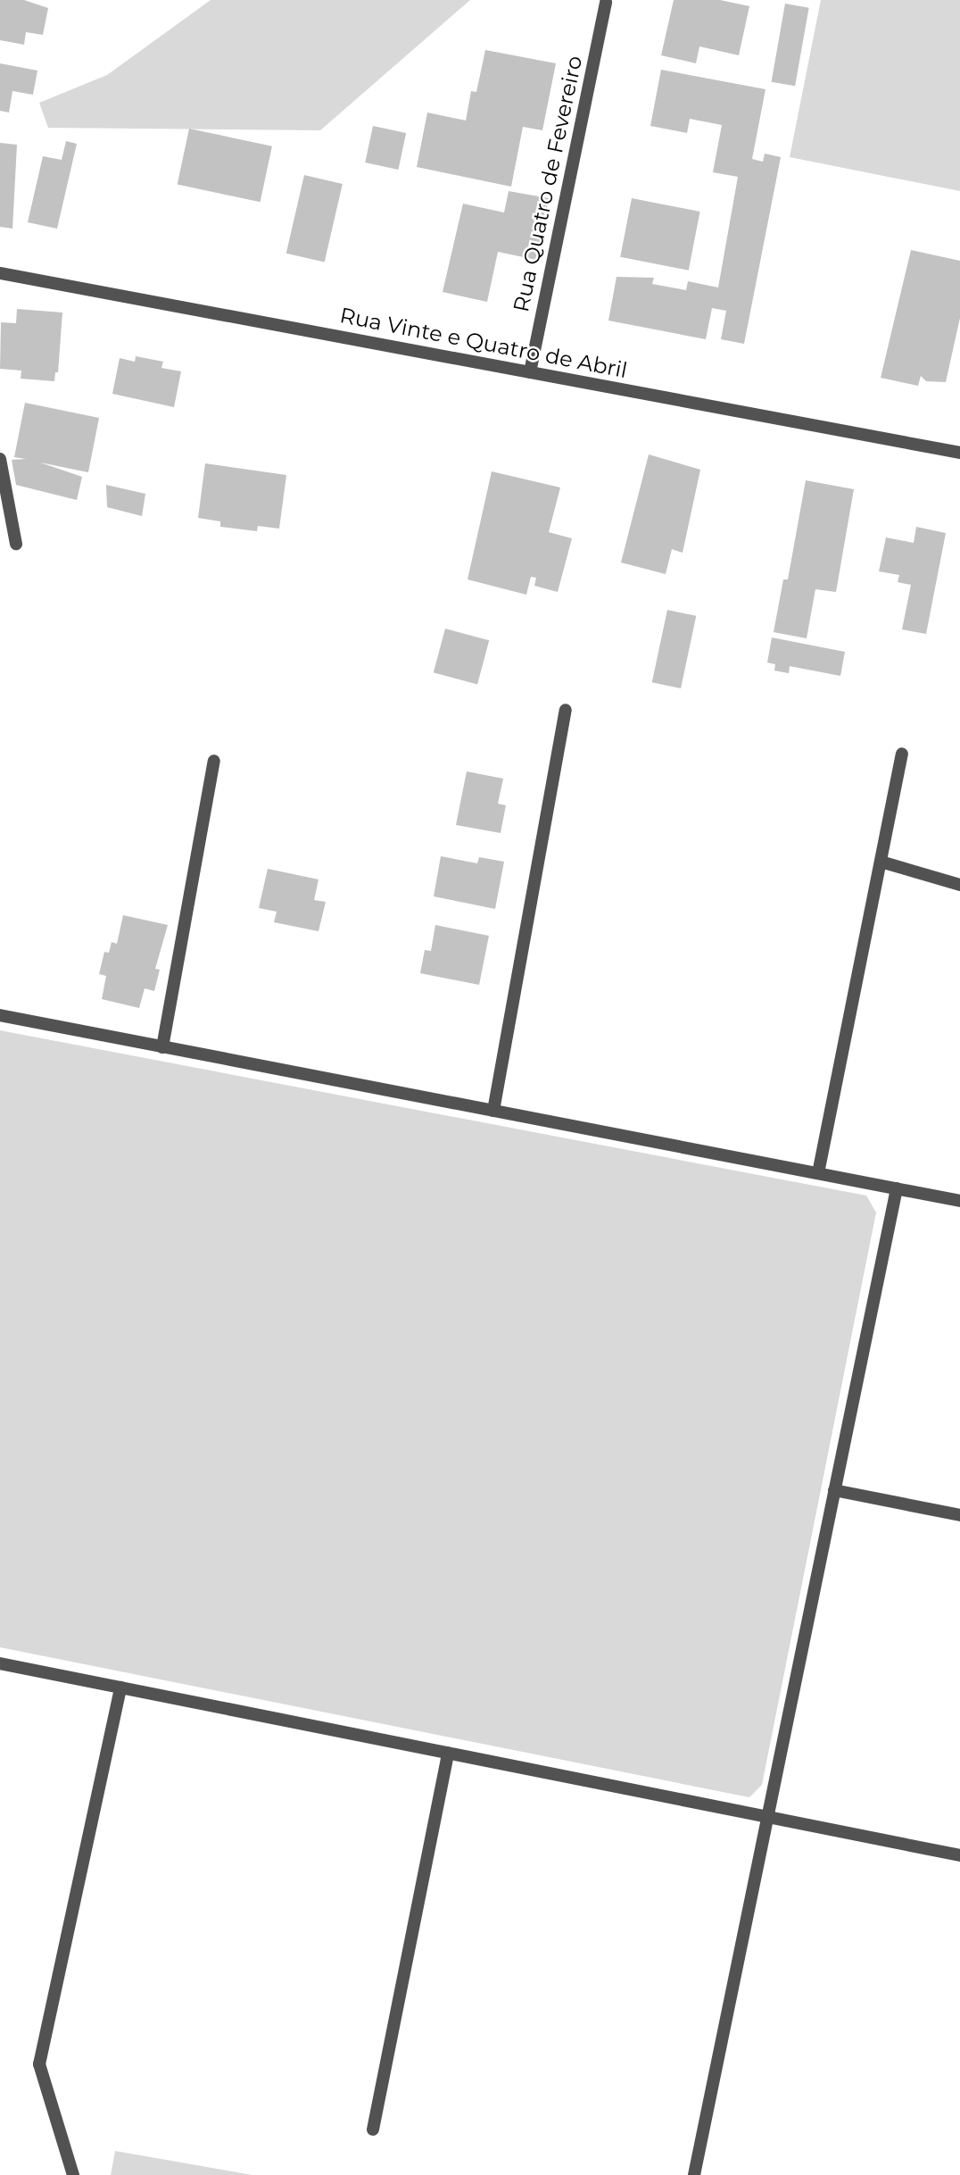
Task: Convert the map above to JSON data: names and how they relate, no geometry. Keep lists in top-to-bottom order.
{
  "streets": {
    "street": ["Rua Quatro de Fevereiro", "Rua Vinte e Quatro de Abril"]
  },
  "crossings": [
    ["Rua Quatro de Fevereiro", "Rua Vinte e Quatro de Abril"]
  ]
}
